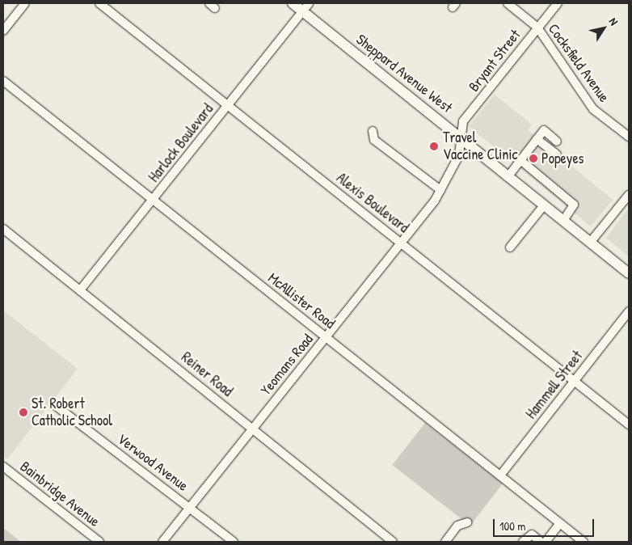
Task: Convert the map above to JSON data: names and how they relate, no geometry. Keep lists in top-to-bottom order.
{
  "streets": {
    "main road": ["Sheppard Avenue West"],
    "street": [
      "Bryant Street",
      "Cocksfield Avenue",
      "Harlock Boulevard",
      "Alexis Boulevard",
      "McAllister Road",
      "Yeomans Road",
      "Reiner Road",
      "Hammell Street",
      "Verwood Avenue",
      "Bainbridge Avenue"
    ]
  },
  "crossings": [
    ["Bryant Street", "Cocksfield Avenue"],
    ["Bryant Street", "Sheppard Avenue West"],
    ["Bryant Street", "Yeomans Road"],
    ["Sheppard Avenue West", "Harlock Boulevard"],
    ["Sheppard Avenue West", "Yeomans Road"],
    ["Harlock Boulevard", "Alexis Boulevard"],
    ["Harlock Boulevard", "McAllister Road"],
    ["Harlock Boulevard", "Reiner Road"],
    ["Alexis Boulevard", "Yeomans Road"],
    ["Alexis Boulevard", "Hammell Street"],
    ["McAllister Road", "Yeomans Road"],
    ["McAllister Road", "Hammell Street"],
    ["Yeomans Road", "Reiner Road"],
    ["Yeomans Road", "Verwood Avenue"]
  ],
  "places": ["Travel Vaccine Clinic", "Popeyes", "St. Robert Catholic School"],
  "scale_bar": "100 m",
  "north": "top right"
}
